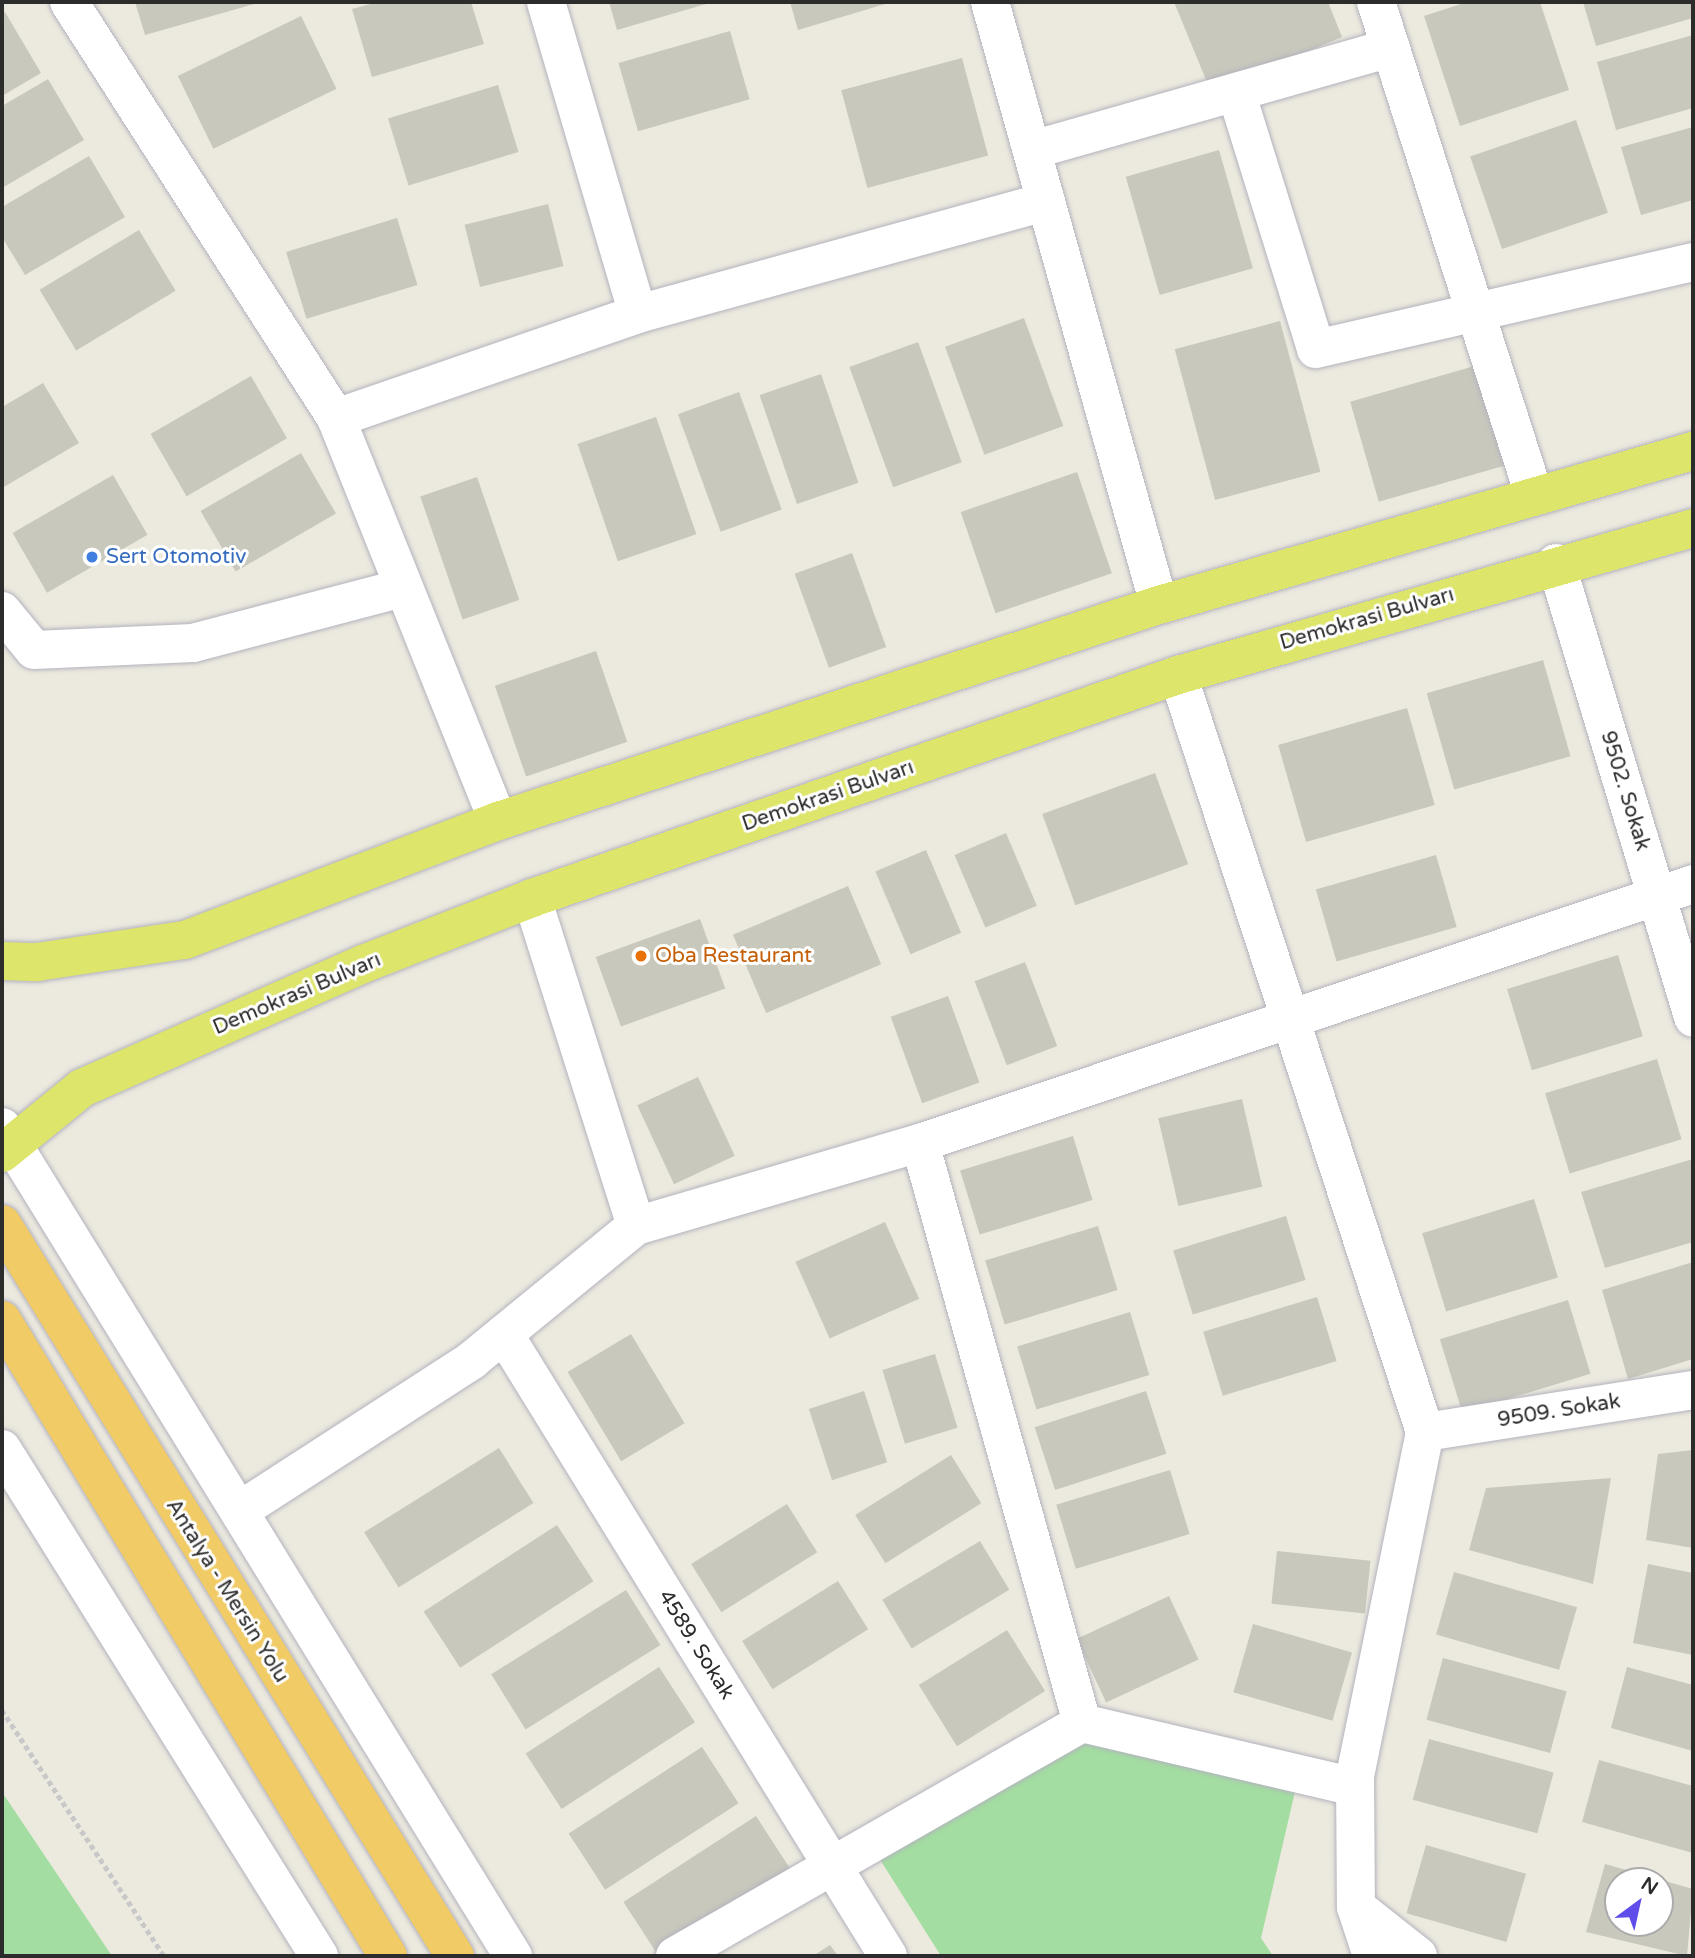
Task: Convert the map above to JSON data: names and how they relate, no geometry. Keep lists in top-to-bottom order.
{
  "streets": {
    "highway": ["Antalya - Mersin Yolu"],
    "main road": ["Demokrasi Bulvarı"],
    "street": ["9502. Sokak", "9509. Sokak", "4589. Sokak"]
  },
  "crossings": [
    ["Demokrasi Bulvarı", "9502. Sokak"]
  ],
  "places": ["Sert Otomotiv", "Oba Restaurant"],
  "north": "top right"
}
